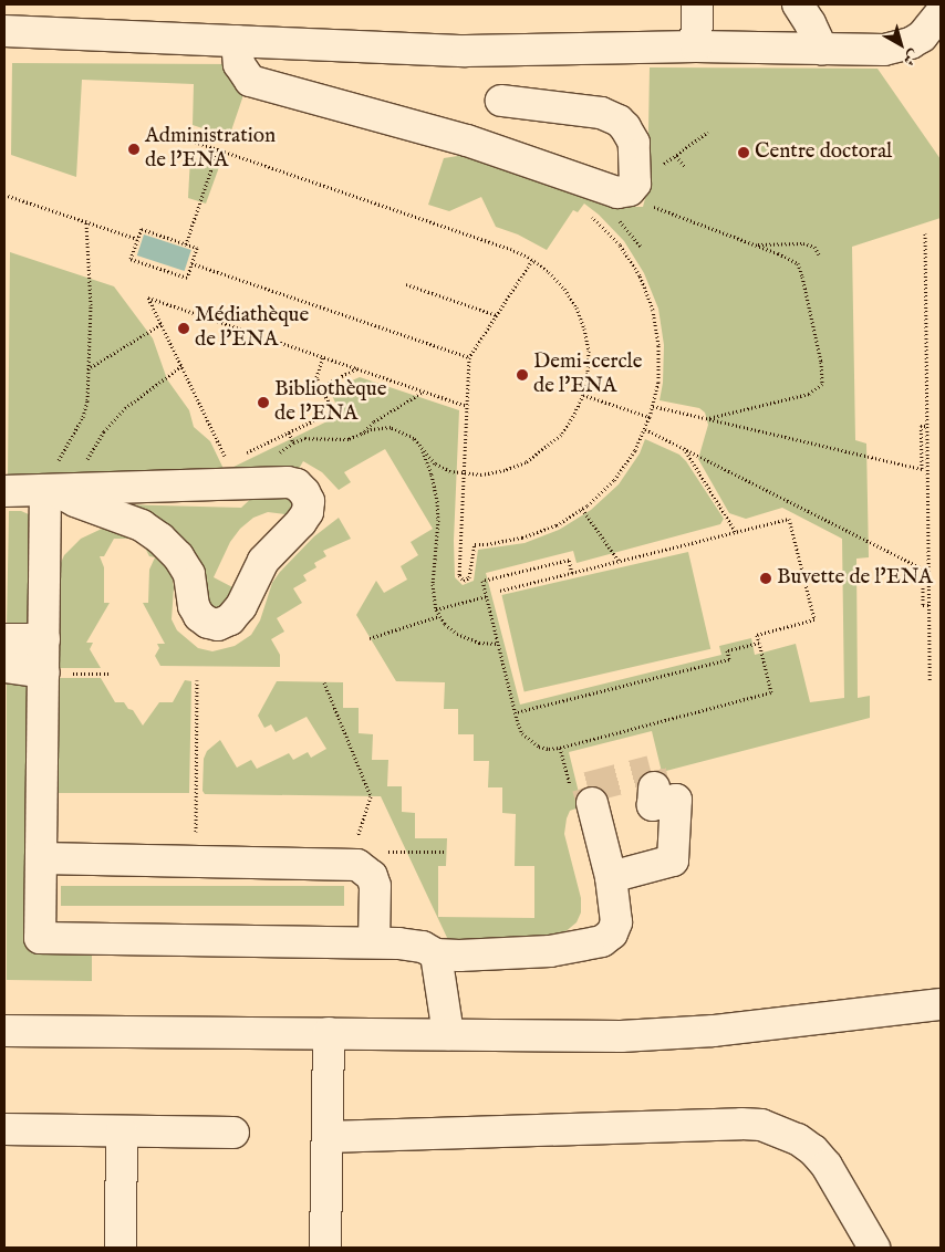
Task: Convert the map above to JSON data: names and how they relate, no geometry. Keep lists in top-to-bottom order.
{
  "places": [
    "Administration de l'ENA",
    "Centre doctoral",
    "Médiathèque de l'ENA",
    "Demi-cercle de l'ENA",
    "Bibliothèque de l'ENA",
    "Buvette de l'ENA"
  ],
  "north": "bottom right"
}
